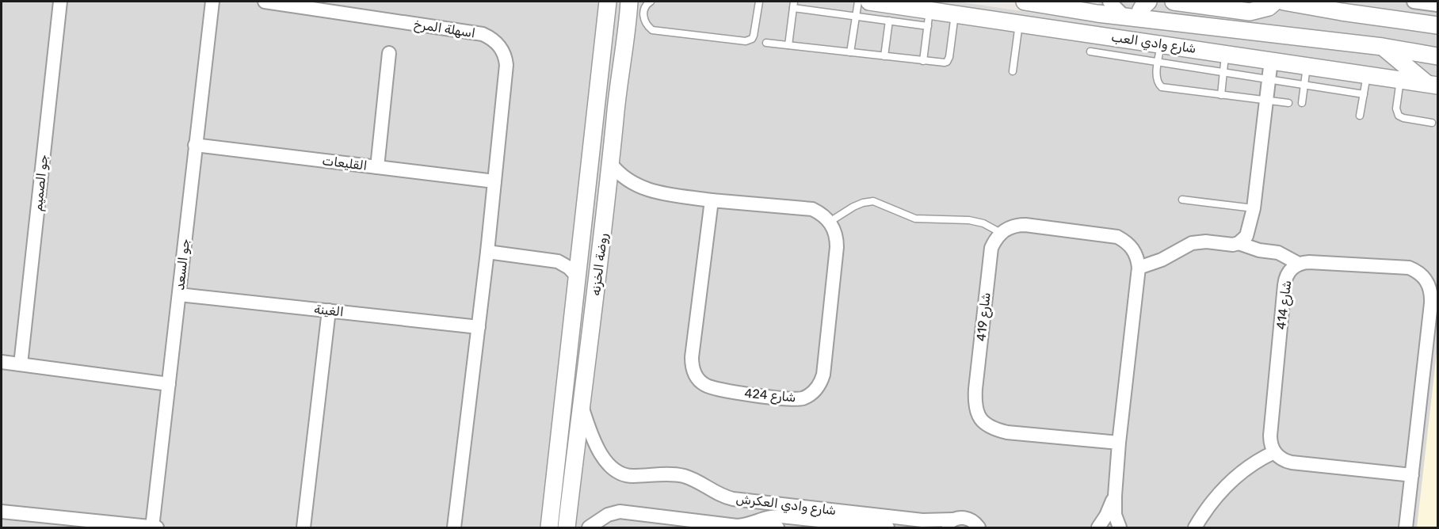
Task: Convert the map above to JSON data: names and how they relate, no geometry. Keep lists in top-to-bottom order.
{
  "streets": {
    "street": [
      "اسهلة المرخ",
      "شارع وادي العب",
      "القليعات",
      "جو الصميم",
      "جو السعد",
      "روضة الخزنه",
      "شارع 414",
      "الغينة",
      "شارع 419",
      "شارع 424",
      "شارع وادي العكرش"
    ]
  },
  "crossings": [
    ["اسهلة المرخ", "القليعات"],
    ["اسهلة المرخ", "الغينة"],
    ["القليعات", "جو السعد"],
    ["جو السعد", "الغينة"],
    ["روضة الخزنه", "شارع وادي العكرش"]
  ]
}
